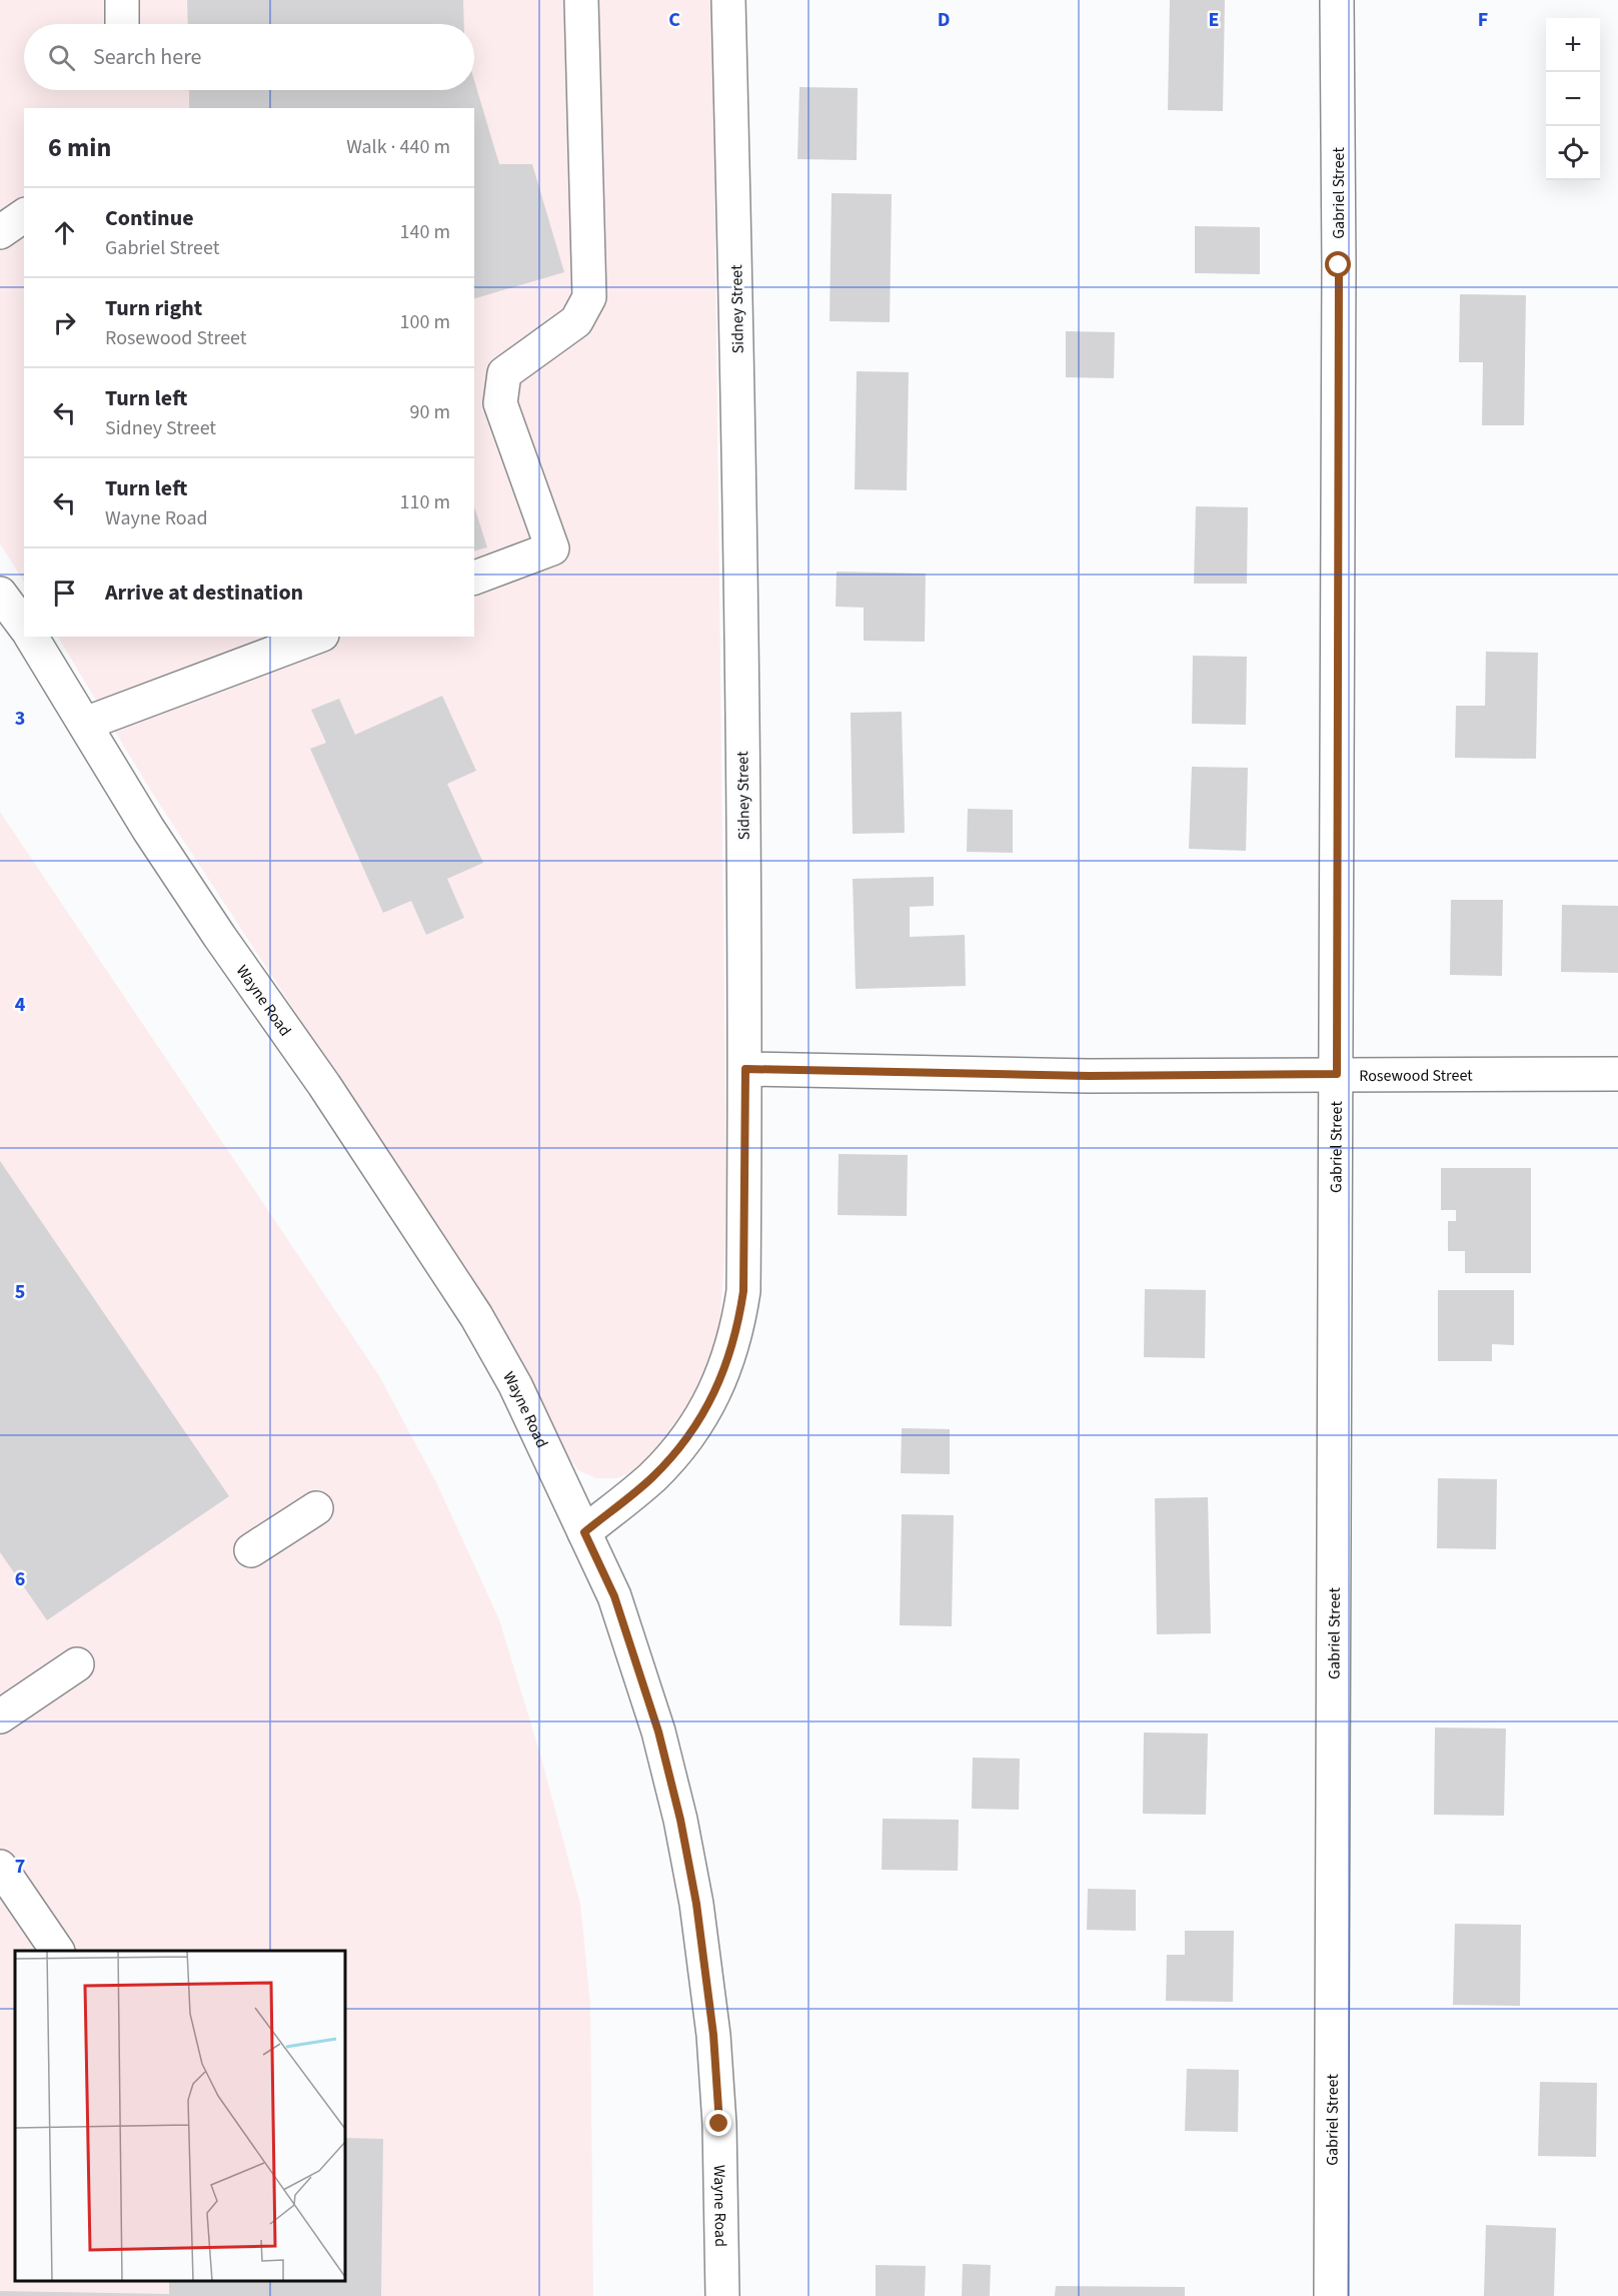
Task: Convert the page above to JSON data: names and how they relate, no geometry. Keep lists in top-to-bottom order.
{
  "streets": {
    "street": [
      "Gabriel Street",
      "Sidney Street",
      "Wayne Road",
      "Rosewood Street"
    ]
  },
  "crossings": [
    ["Gabriel Street", "Rosewood Street"],
    ["Sidney Street", "Wayne Road"],
    ["Sidney Street", "Rosewood Street"]
  ],
  "page": {
    "map_buttons": ["+", "−"],
    "search": "Search here",
    "heading": ["6 min", "Walk · 440 m"],
    "list": [
      ["Continue", "Gabriel Street", "140 m"],
      ["Turn right", "Rosewood Street", "100 m"],
      ["Turn left", "Sidney Street", "90 m"],
      ["Turn left", "Wayne Road", "110 m"],
      "Arrive at destination"
    ]
  },
  "grid": {
    "columns": [
      "C",
      "D",
      "E",
      "F"
    ],
    "rows": [
      "3",
      "4",
      "5",
      "6",
      "7"
    ]
  }
}
